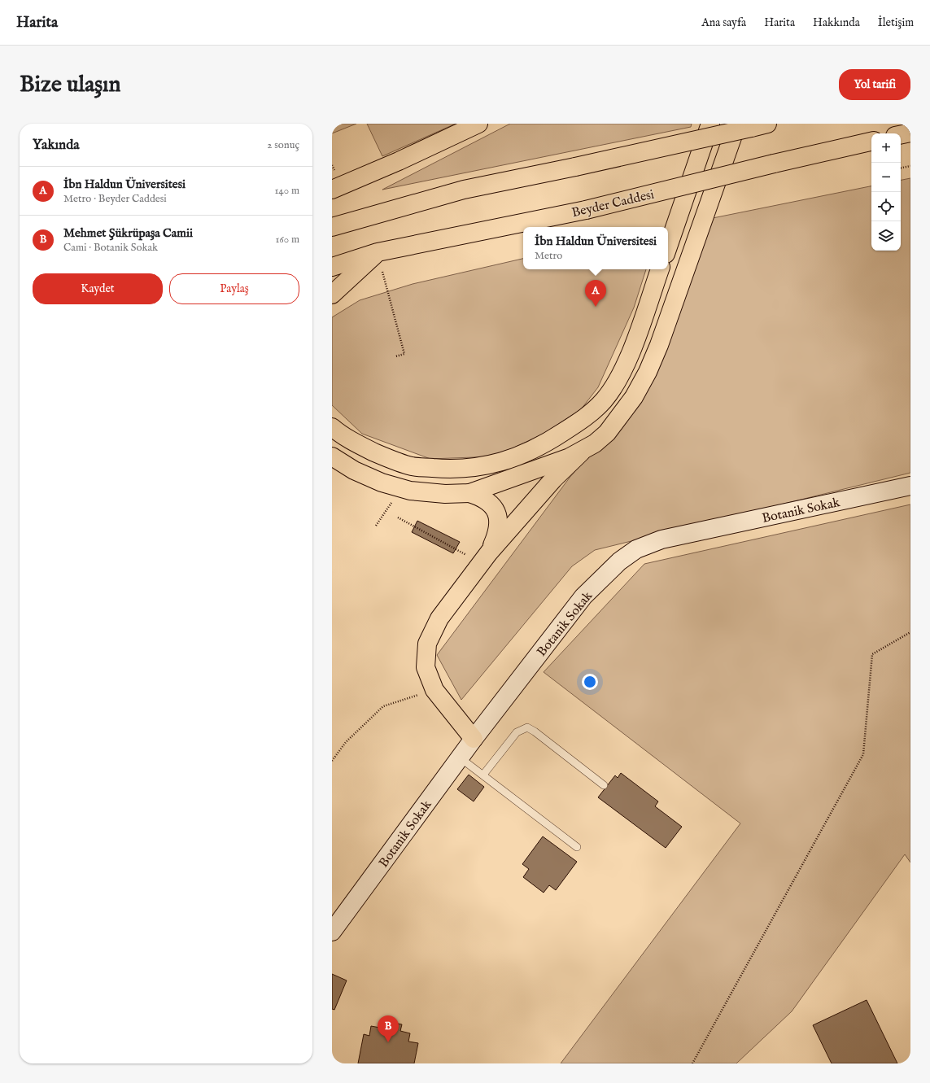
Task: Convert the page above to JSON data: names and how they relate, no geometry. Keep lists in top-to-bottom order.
{
  "streets": {
    "main road": ["Beyder Caddesi", "Botanik Sokak"]
  },
  "page": {
    "header": "Harita",
    "nav": [
      "Ana sayfa",
      "Harita",
      "Hakkında",
      "İletişim"
    ],
    "buttons": [
      "Yol tarifi",
      ["Kaydet", "Paylaş"]
    ],
    "title": "Bize ulaşın",
    "heading": ["Yakında", "2 sonuç"],
    "map_buttons": ["+", "−"],
    "list": [
      {
        "mark": "A",
        "name": "İbn Haldun Üniversitesi",
        "note": "Metro · Beyder Caddesi",
        "value": "140 m"
      },
      {
        "mark": "B",
        "name": "Mehmet Şükrüpaşa Camii",
        "note": "Cami · Botanik Sokak",
        "value": "160 m"
      }
    ],
    "popup": ["İbn Haldun Üniversitesi", "Metro"],
    "pins": ["A", "B"]
  }
}
